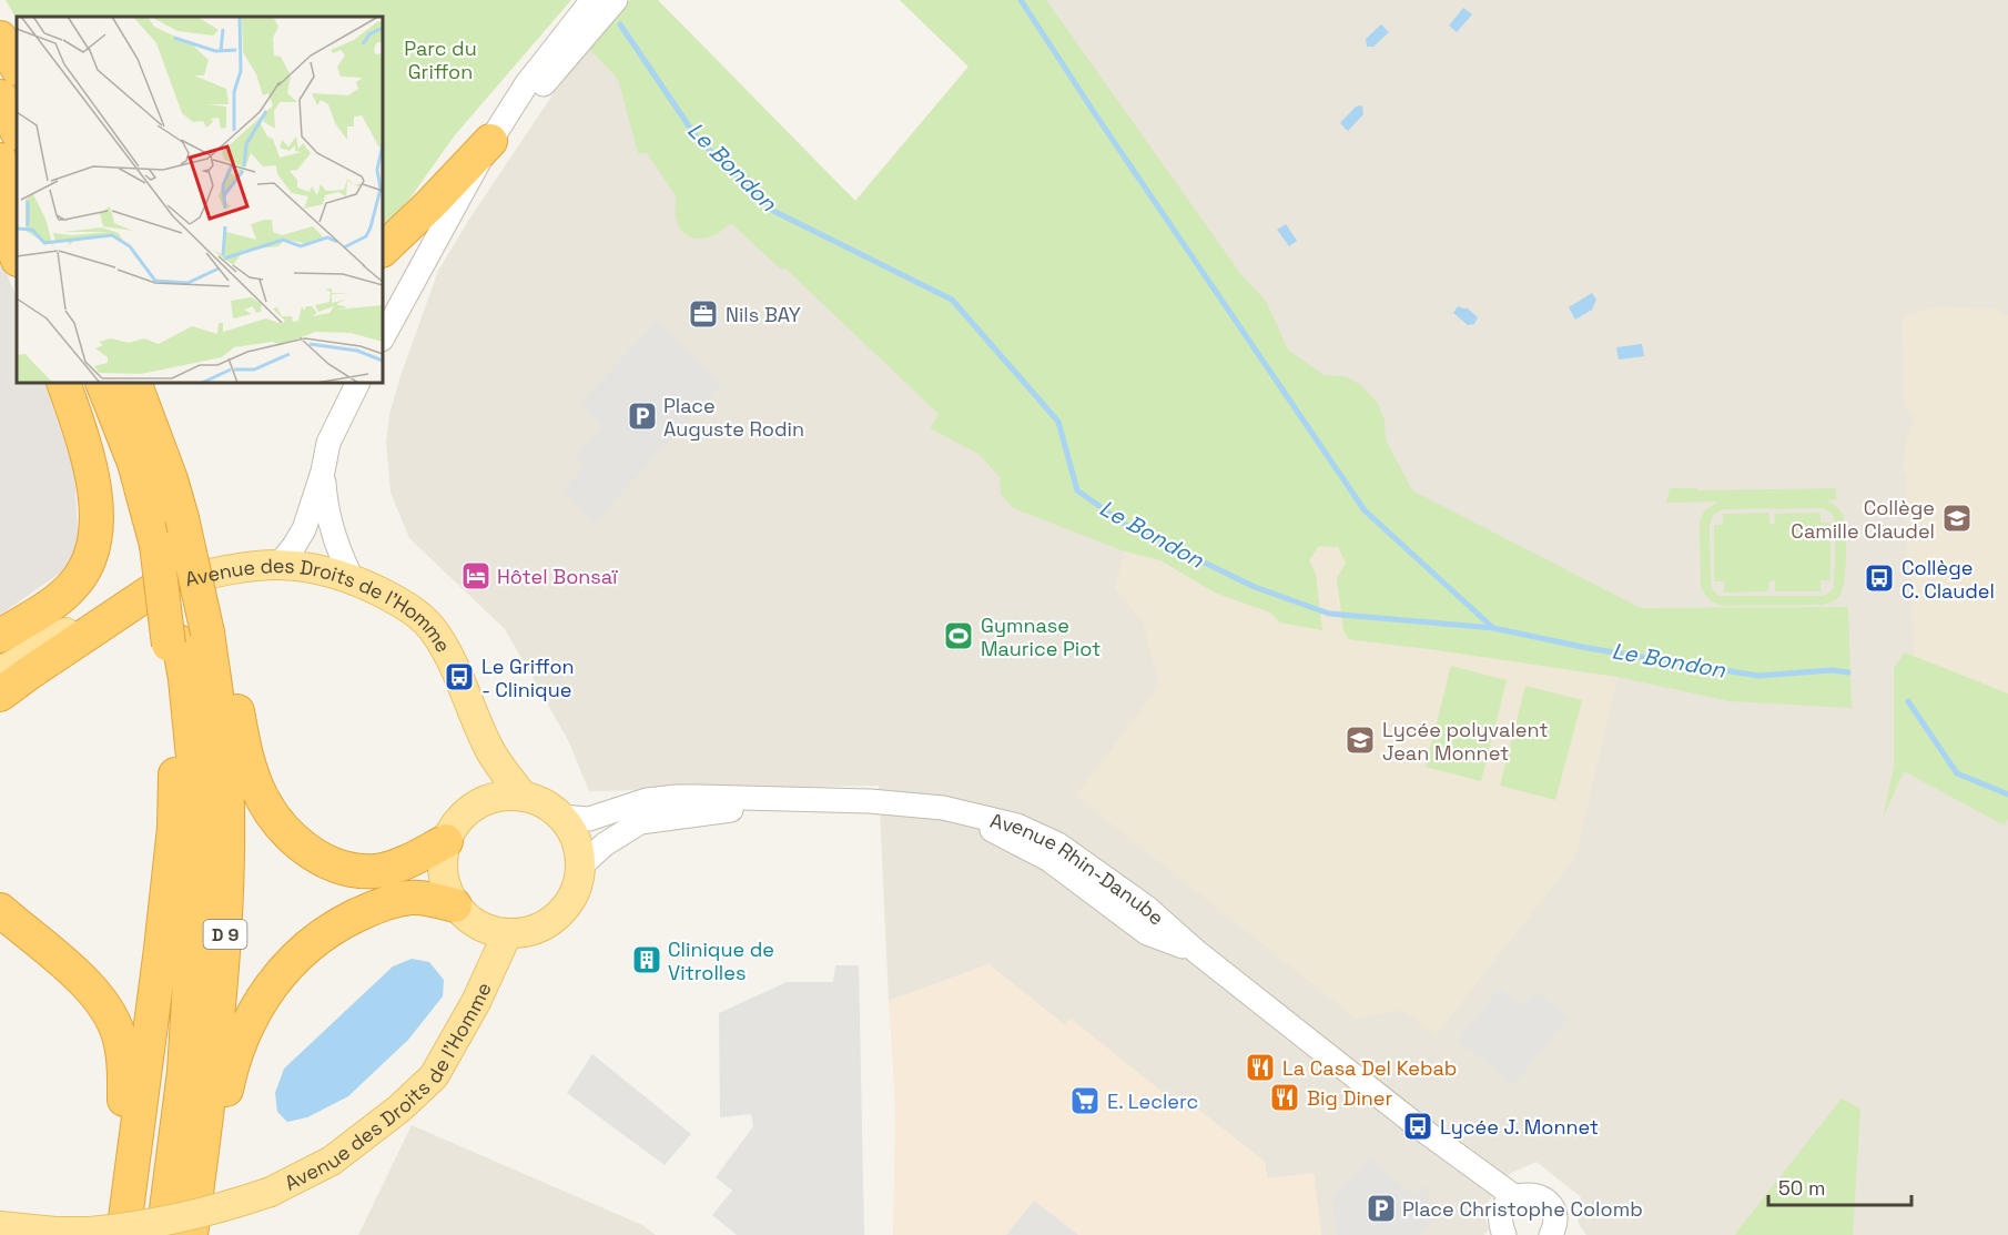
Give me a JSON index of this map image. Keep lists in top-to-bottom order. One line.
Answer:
{"streets":{"highway":["D 9"],"main road":["Avenue des Droits de l'Homme"],"street":["Avenue Rhin-Danube"]},"crossings":[["Avenue des Droits de l'Homme","Avenue Rhin-Danube"]],"water":["Le Bondon"],"parks":["Parc du Griffon"],"places":{"office":["Nils BAY"],"parking":["Place Auguste Rodin","Place Christophe Colomb"],"school or university":["Collège Camille Claudel","Lycée polyvalent Jean Monnet"],"hotel":["Hôtel Bonsaï"],"bus stop":["Collège C. Claudel","Le Griffon - Clinique","Lycée J. Monnet"],"sports":["Gymnase Maurice Piot"],"building":["Clinique de Vitrolles"],"restaurant":["La Casa Del Kebab","Big Diner"],"supermarket":["E. Leclerc"]},"scale_bar":"50 m"}
